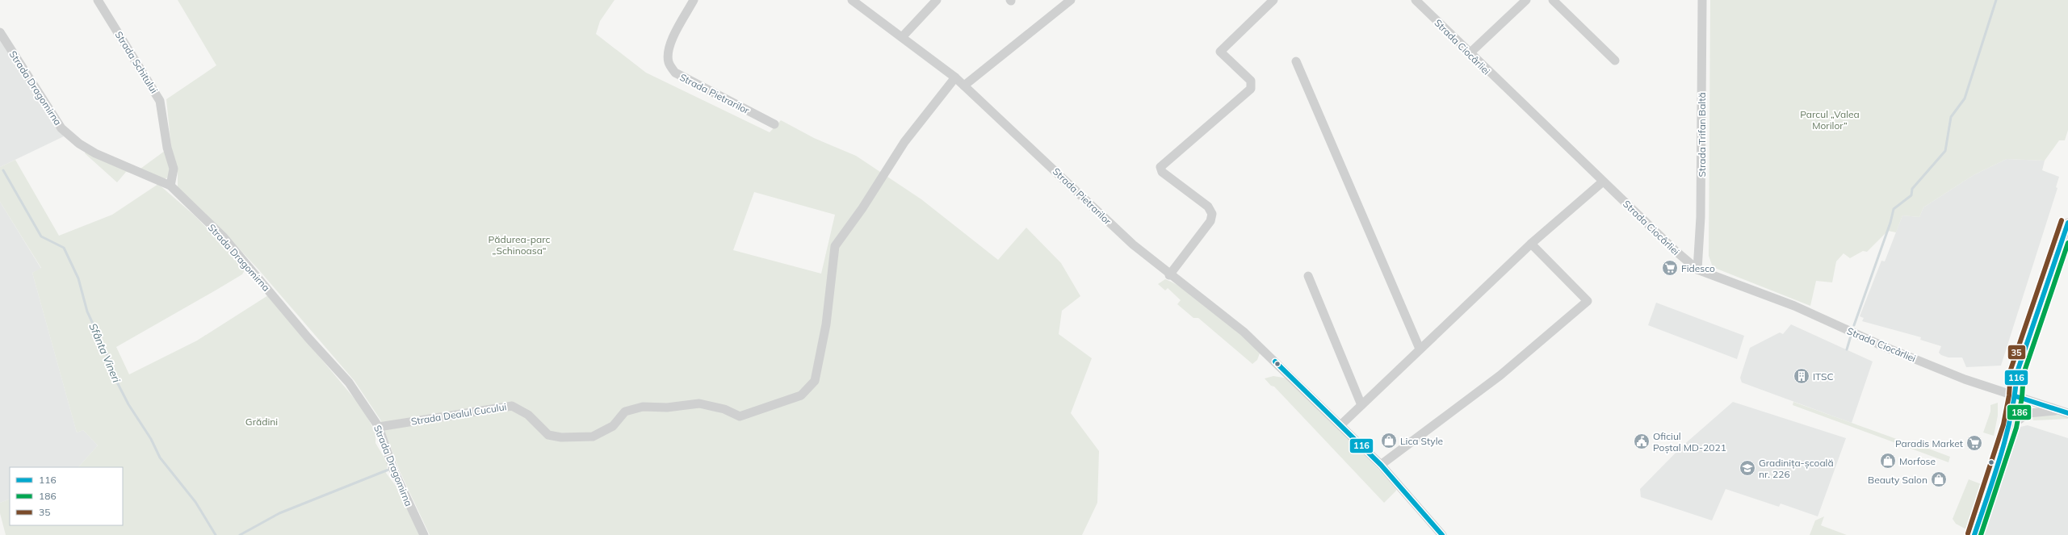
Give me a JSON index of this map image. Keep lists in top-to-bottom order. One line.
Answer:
{"streets":{"street":["Strada Ciocârliei","Strada Schitului","Strada Dragomirna","Strada Pietrarilor","Strada Trifan Baltă","Strada Dealul Cucului"]},"crossings":[["Strada Ciocârliei","Strada Trifan Baltă"],["Strada Schitului","Strada Dragomirna"],["Strada Dragomirna","Strada Dealul Cucului"],["Strada Pietrarilor","Strada Dealul Cucului"]],"water":["Sfânta Vineri"],"parks":["Parcul „Valea Morilor”","Pădurea-parc „Schinoasa“","Grădini"],"places":{"supermarket":["Fidesco","Paradis Market"],"building":["ITSC"],"shop":["Lica Style","Morfose","Beauty Salon"],"public building":["Oficiul Poștal MD-2021"],"school or university":["Gradinița-școală nr. 226"]},"lines":["transit line 35","transit line 116","transit line 186"],"legend":["116","186","35"]}
